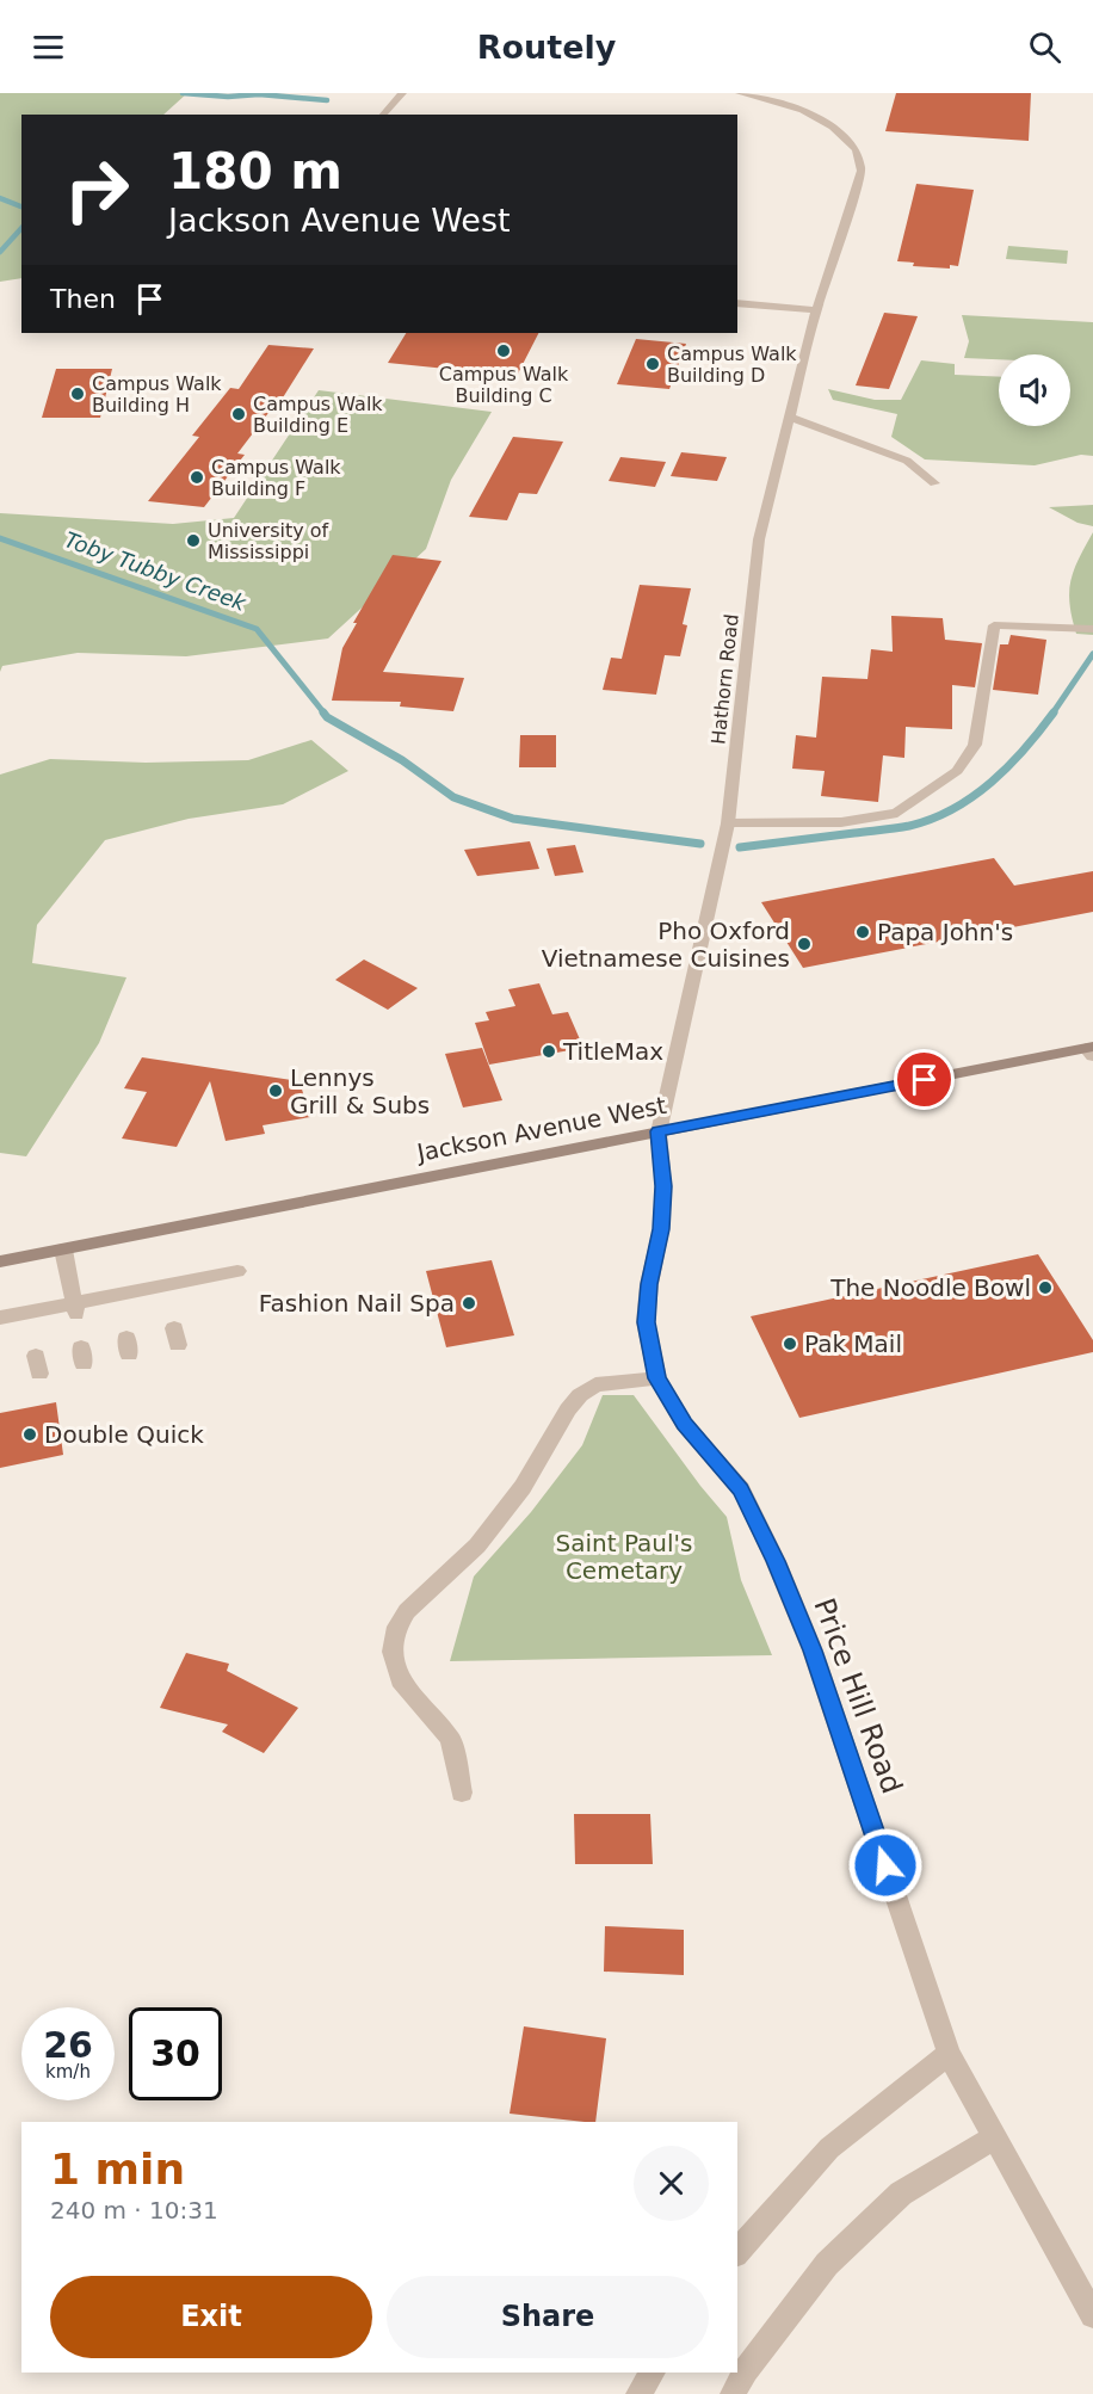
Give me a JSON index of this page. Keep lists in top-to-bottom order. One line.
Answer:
{"streets":{"main road":["Jackson Avenue West"],"street":["Hathorn Road","Price Hill Road"]},"crossings":[["Hathorn Road","Jackson Avenue West"],["Hathorn Road","Price Hill Road"],["Jackson Avenue West","Price Hill Road"]],"water":["Toby Tubby Creek"],"parks":["Saint Paul's Cemetary"],"places":["Campus Walk Building C","Campus Walk Building D","Campus Walk Building H","Campus Walk Building E","Campus Walk Building F","University of Mississippi","Papa John's","Pho Oxford Vietnamese Cuisines","TitleMax","Lennys Grill & Subs","The Noodle Bowl","Fashion Nail Spa","Pak Mail","Double Quick"],"page":{"header":"Routely","turn":["180 m","Jackson Avenue West"],"then":"Then","speed":"26 km/h","limit":"30","heading":["1 min","240 m · 10:31"],"buttons":["Exit","Share"]}}
